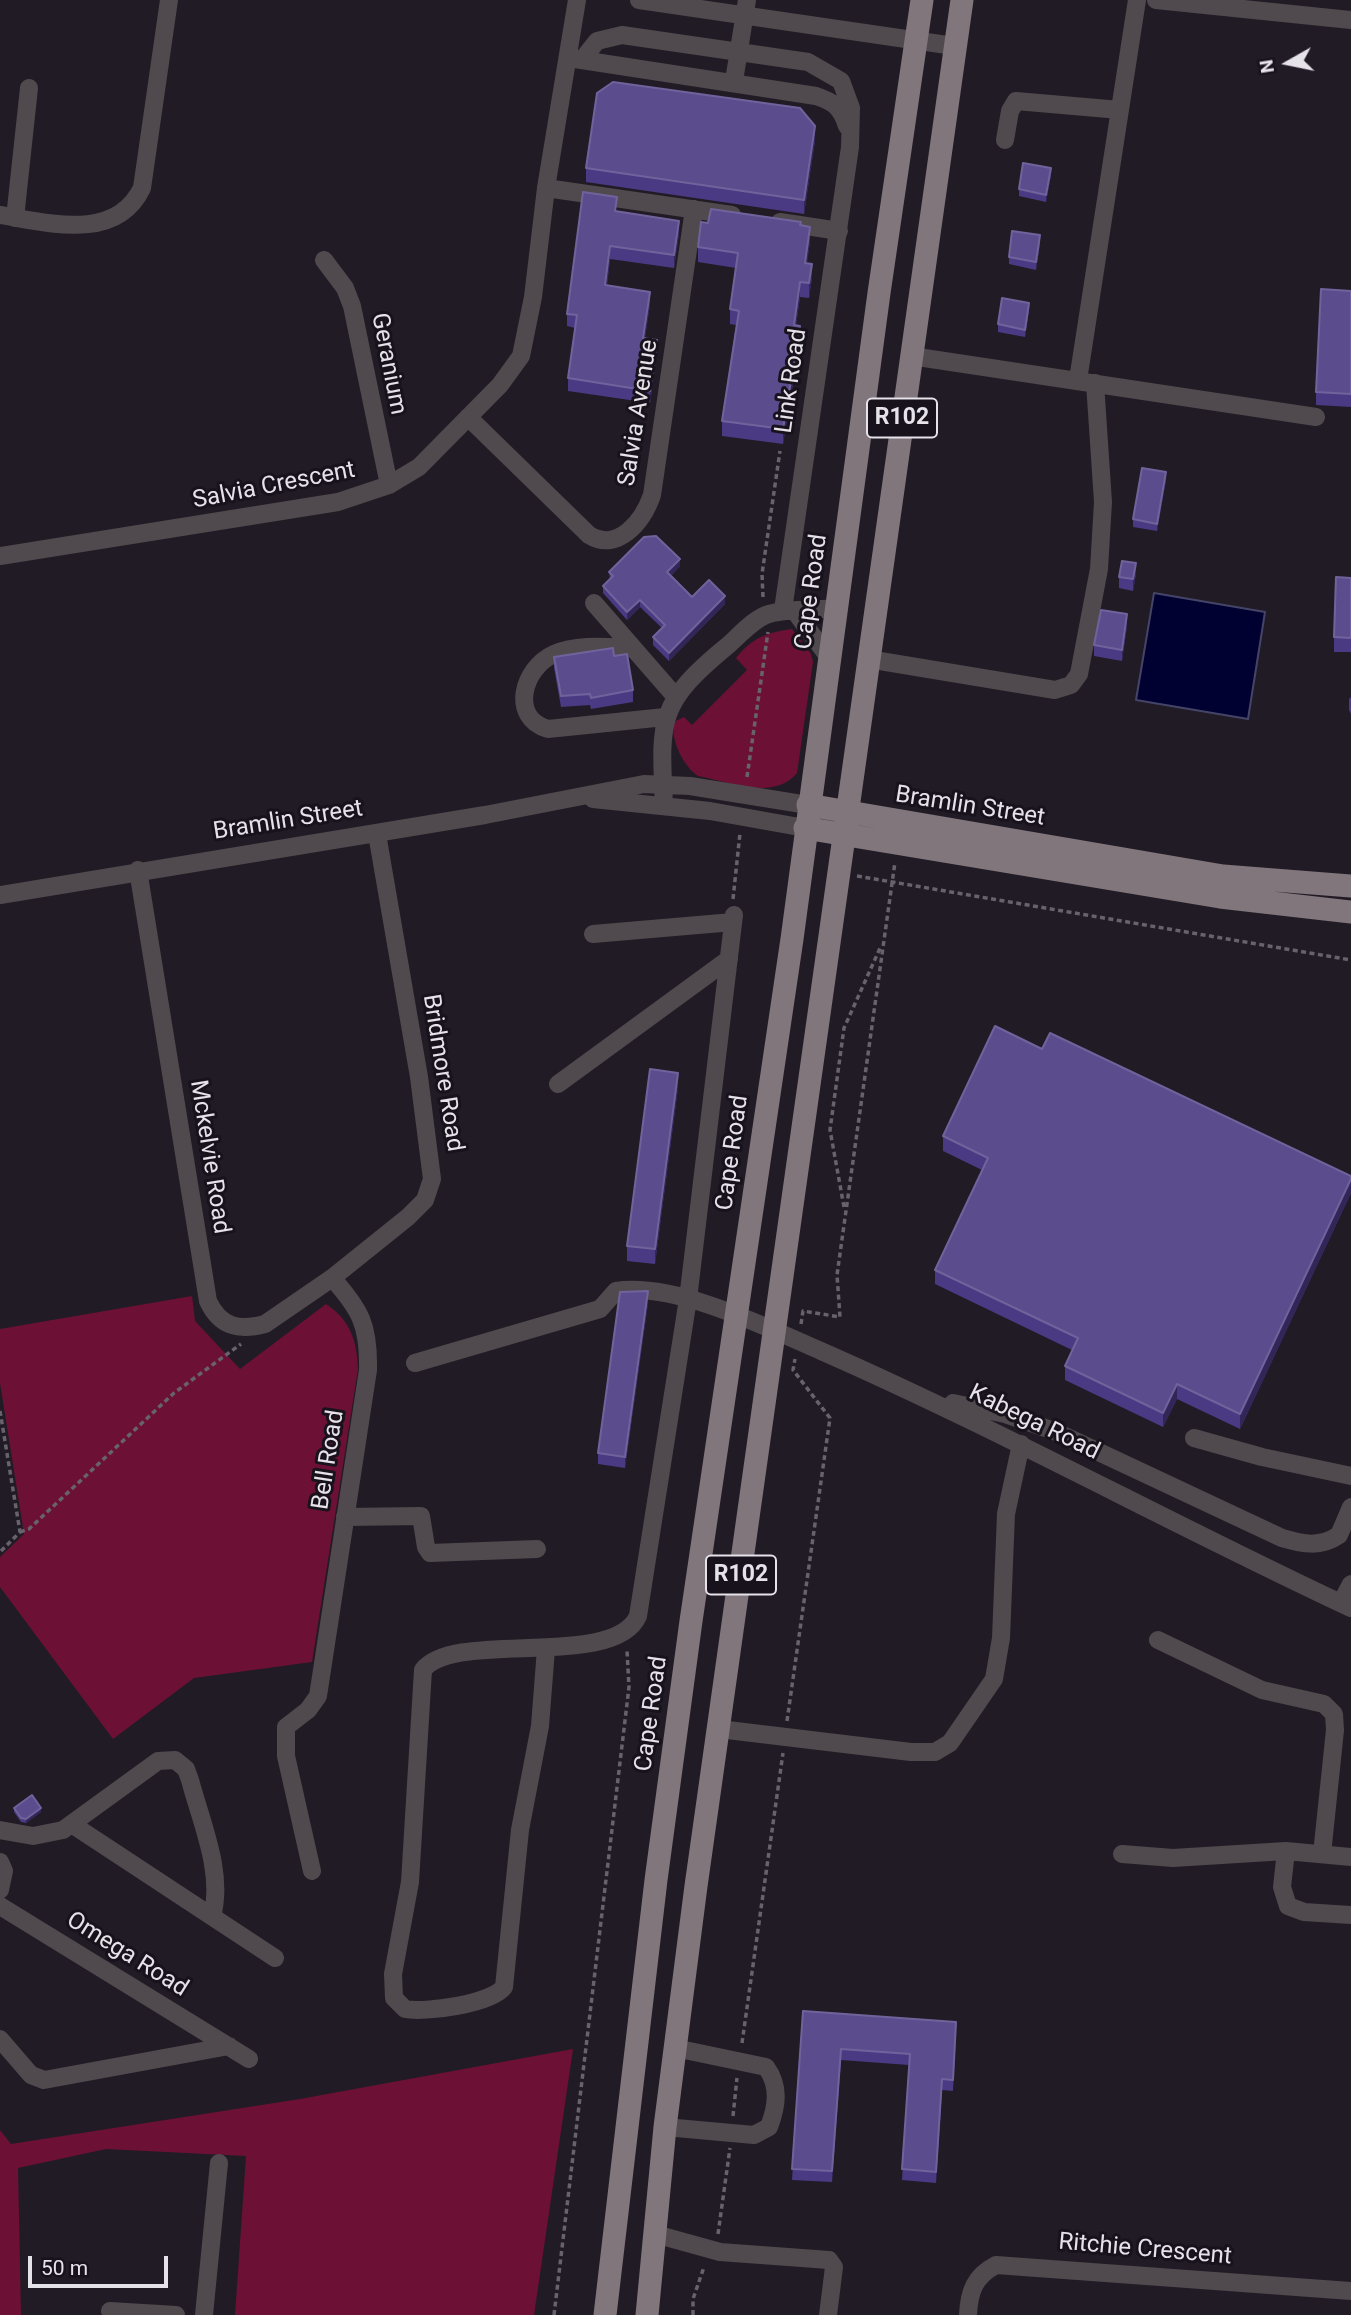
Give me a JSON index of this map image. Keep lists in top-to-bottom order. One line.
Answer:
{"streets":{"main road":["R102","Cape Road","Bramlin Street"],"street":["Geranium","Link Road","Salvia Avenue","Salvia Crescent","Bridmore Road","Mckelvie Road","Kabega Road","Bell Road","Omega Road","Ritchie Crescent"]},"crossings":[["Geranium","Salvia Crescent"],["Link Road","Salvia Crescent"],["Salvia Avenue","Salvia Crescent"],["R102","Bramlin Street"],["R102","Kabega Road"],["Cape Road","Bramlin Street"],["Cape Road","Kabega Road"],["Bramlin Street","Bridmore Road"],["Bramlin Street","Mckelvie Road"],["Bridmore Road","Bell Road"]],"scale_bar":"50 m","north":"left"}
